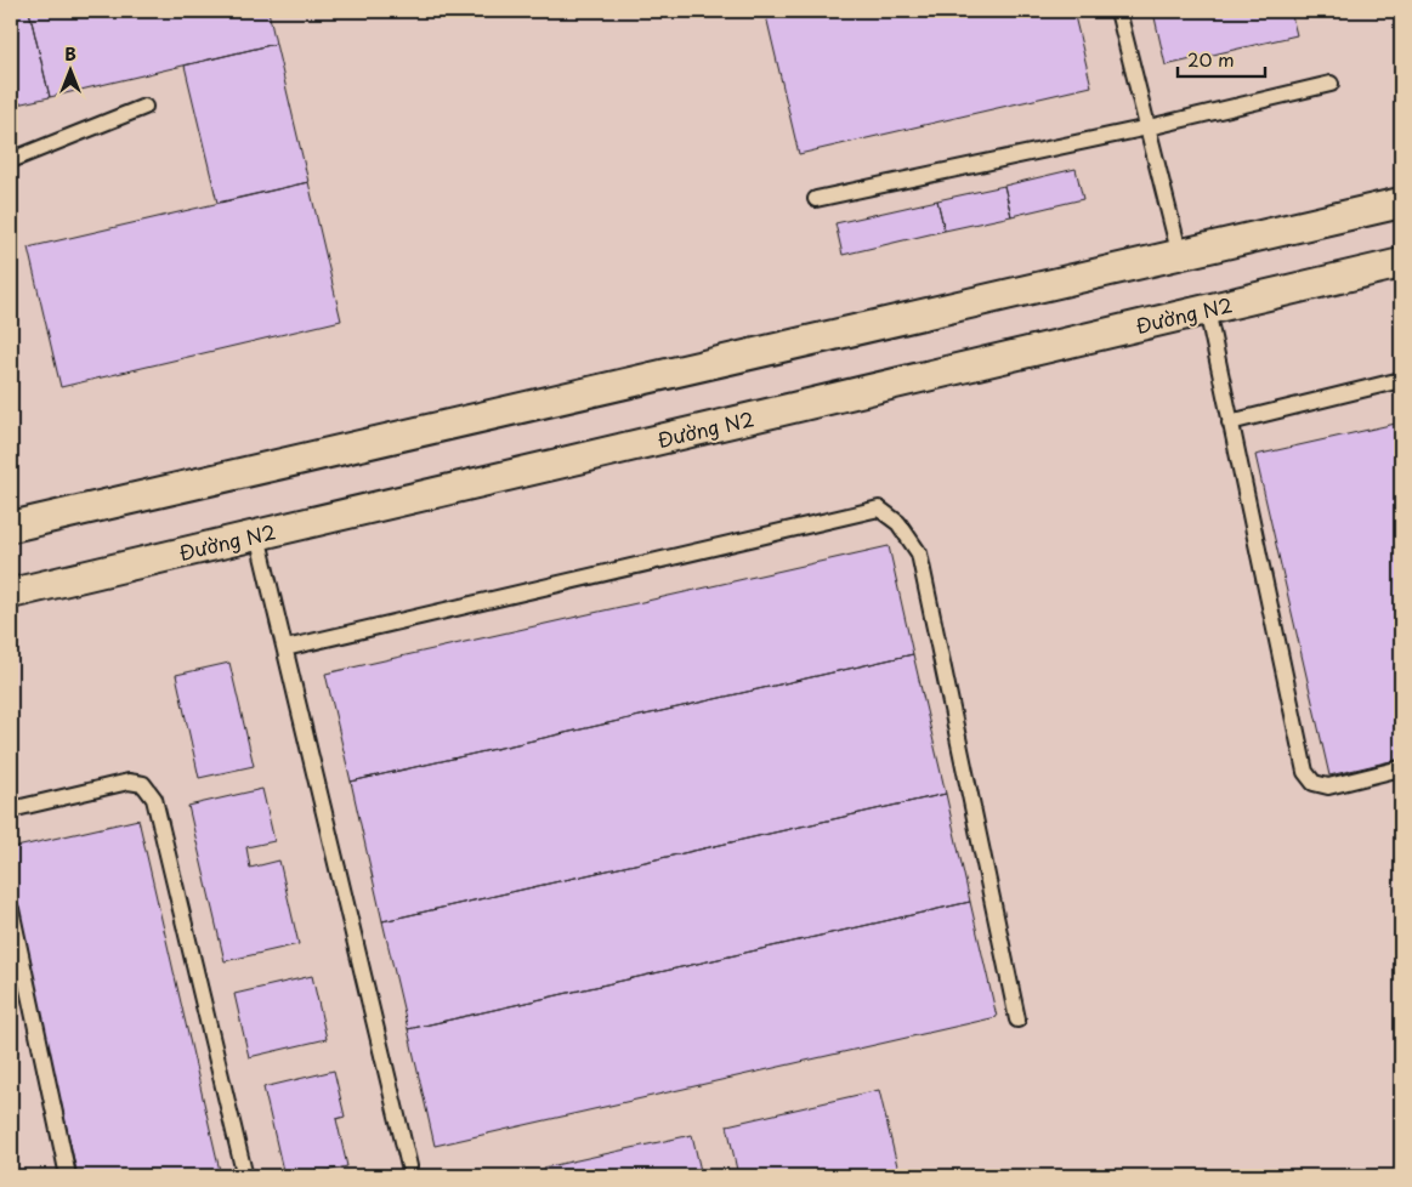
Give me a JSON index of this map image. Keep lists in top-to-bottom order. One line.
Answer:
{"streets":{"street":["Đường N2"]},"scale_bar":"20 m","north":"top"}
